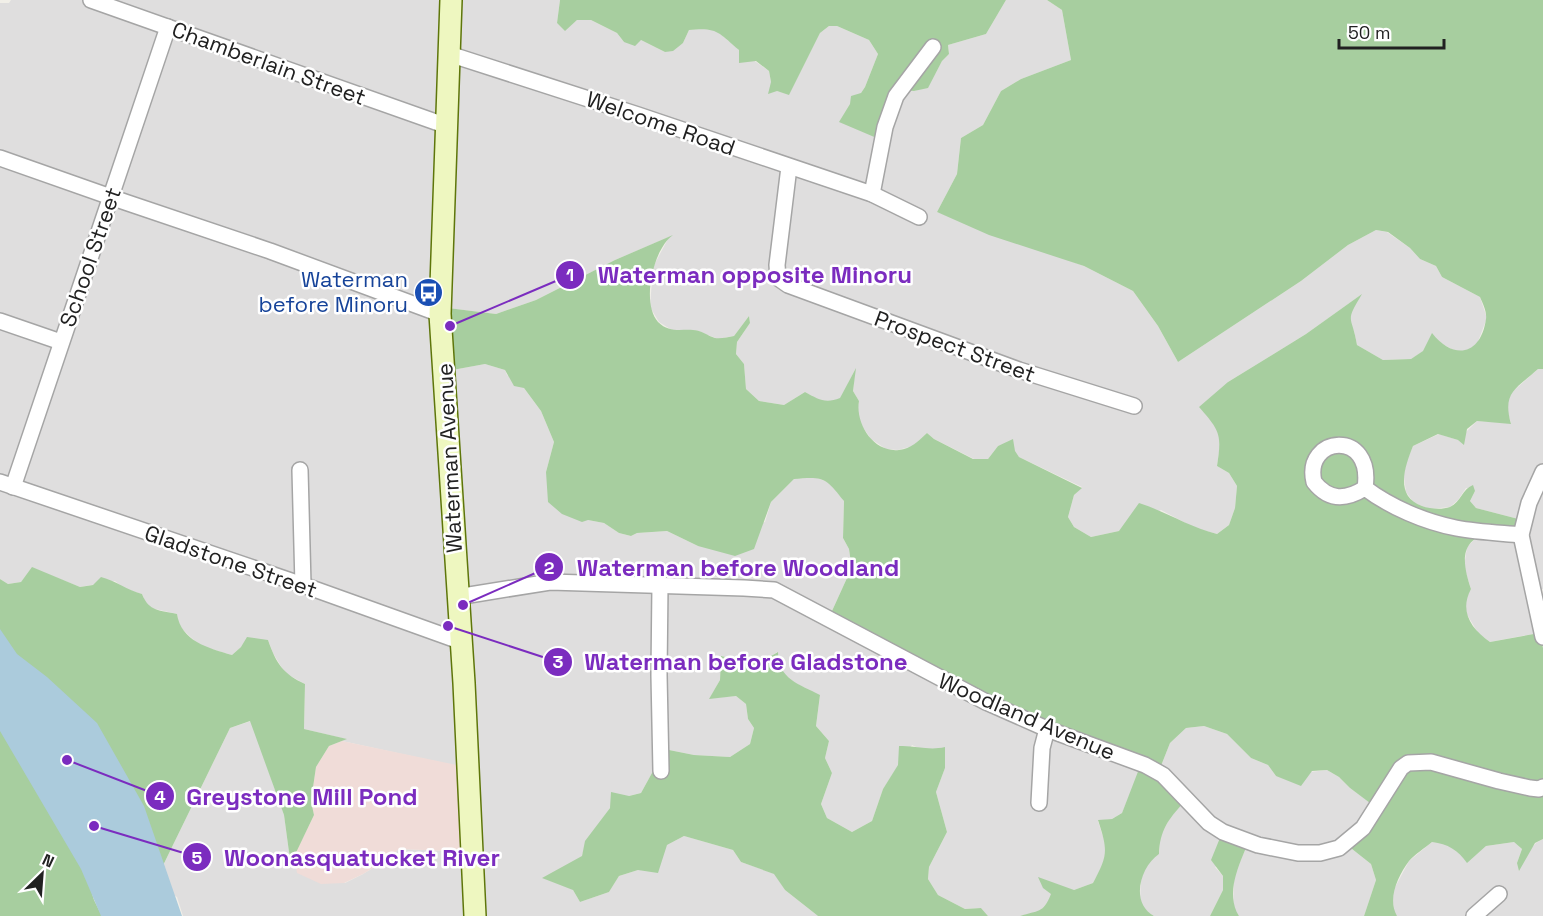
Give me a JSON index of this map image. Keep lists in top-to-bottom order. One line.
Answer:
{"streets":{"main road":["Waterman Avenue"],"street":["Chamberlain Street","Welcome Road","School Street","Prospect Street","Gladstone Street","Woodland Avenue"]},"crossings":[["Chamberlain Street","School Street"],["Chamberlain Street","Waterman Avenue"],["Welcome Road","Prospect Street"],["Welcome Road","Waterman Avenue"],["School Street","Gladstone Street"],["Waterman Avenue","Gladstone Street"],["Waterman Avenue","Woodland Avenue"]],"places":{"bus stop":["Waterman before Minoru"],"other":["Waterman opposite Minoru","Waterman before Woodland","Waterman before Gladstone","Greystone Mill Pond","Woonasquatucket River"]},"scale_bar":"50 m","north":"top right"}
